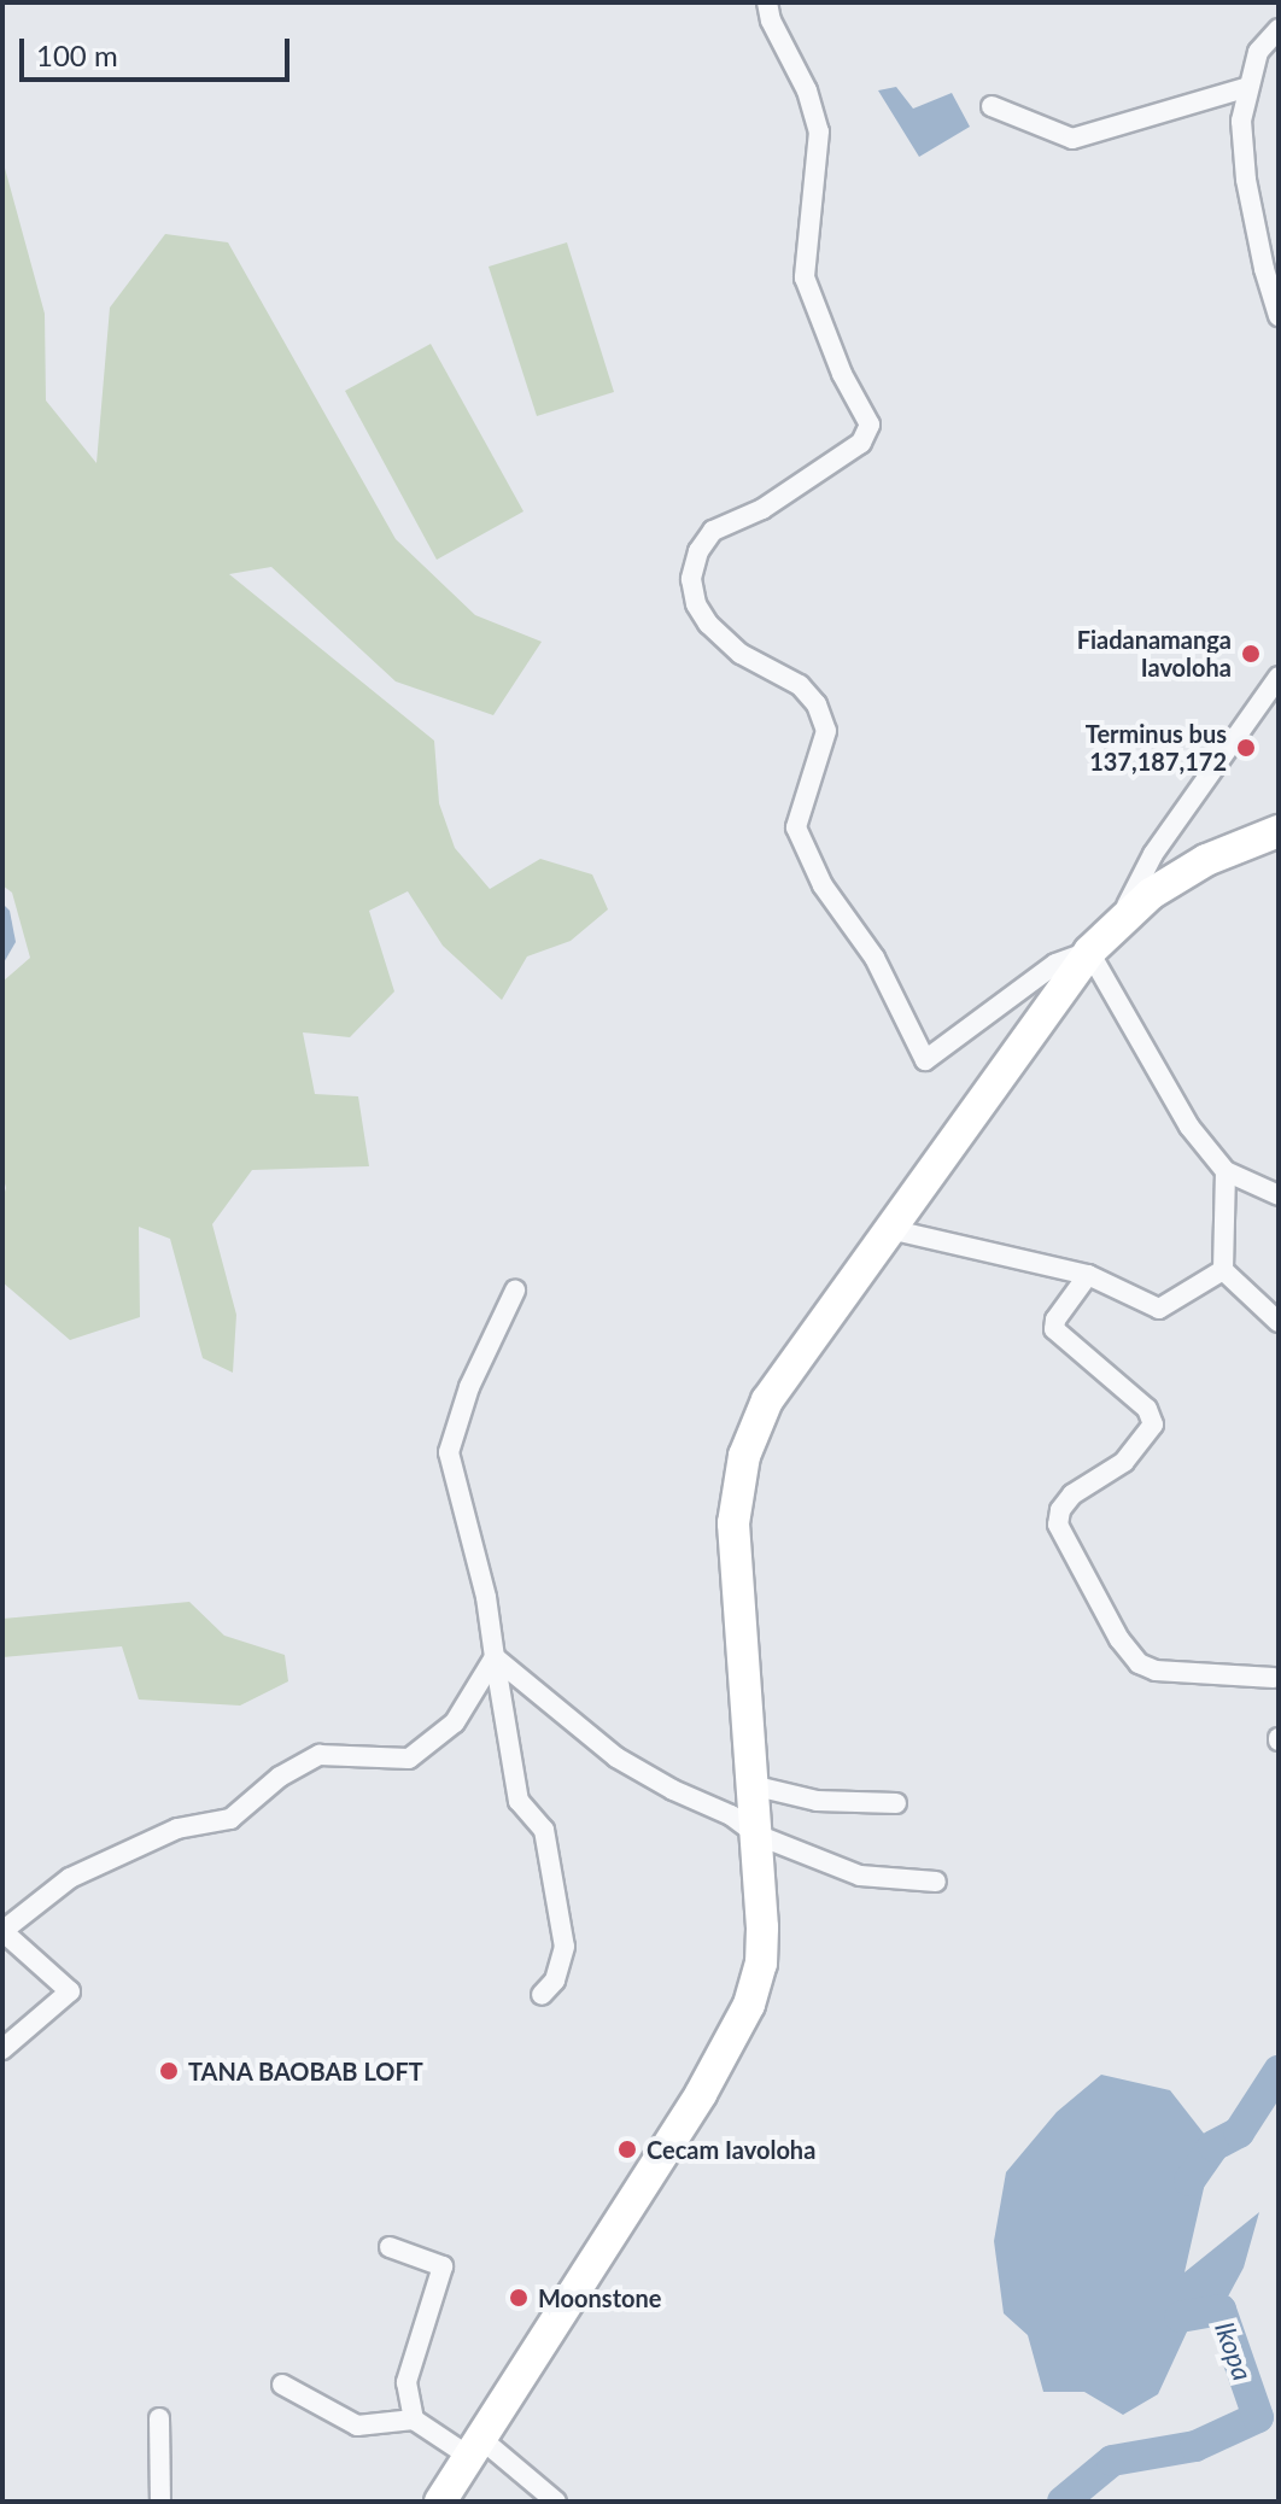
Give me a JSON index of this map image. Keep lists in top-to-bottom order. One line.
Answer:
{"water":["Ikopa"],"places":["Fiadanamanga Iavoloha","Terminus bus 137,187,172","TANA BAOBAB LOFT","Cecam Iavoloha","Moonstone"],"scale_bar":"100 m"}
